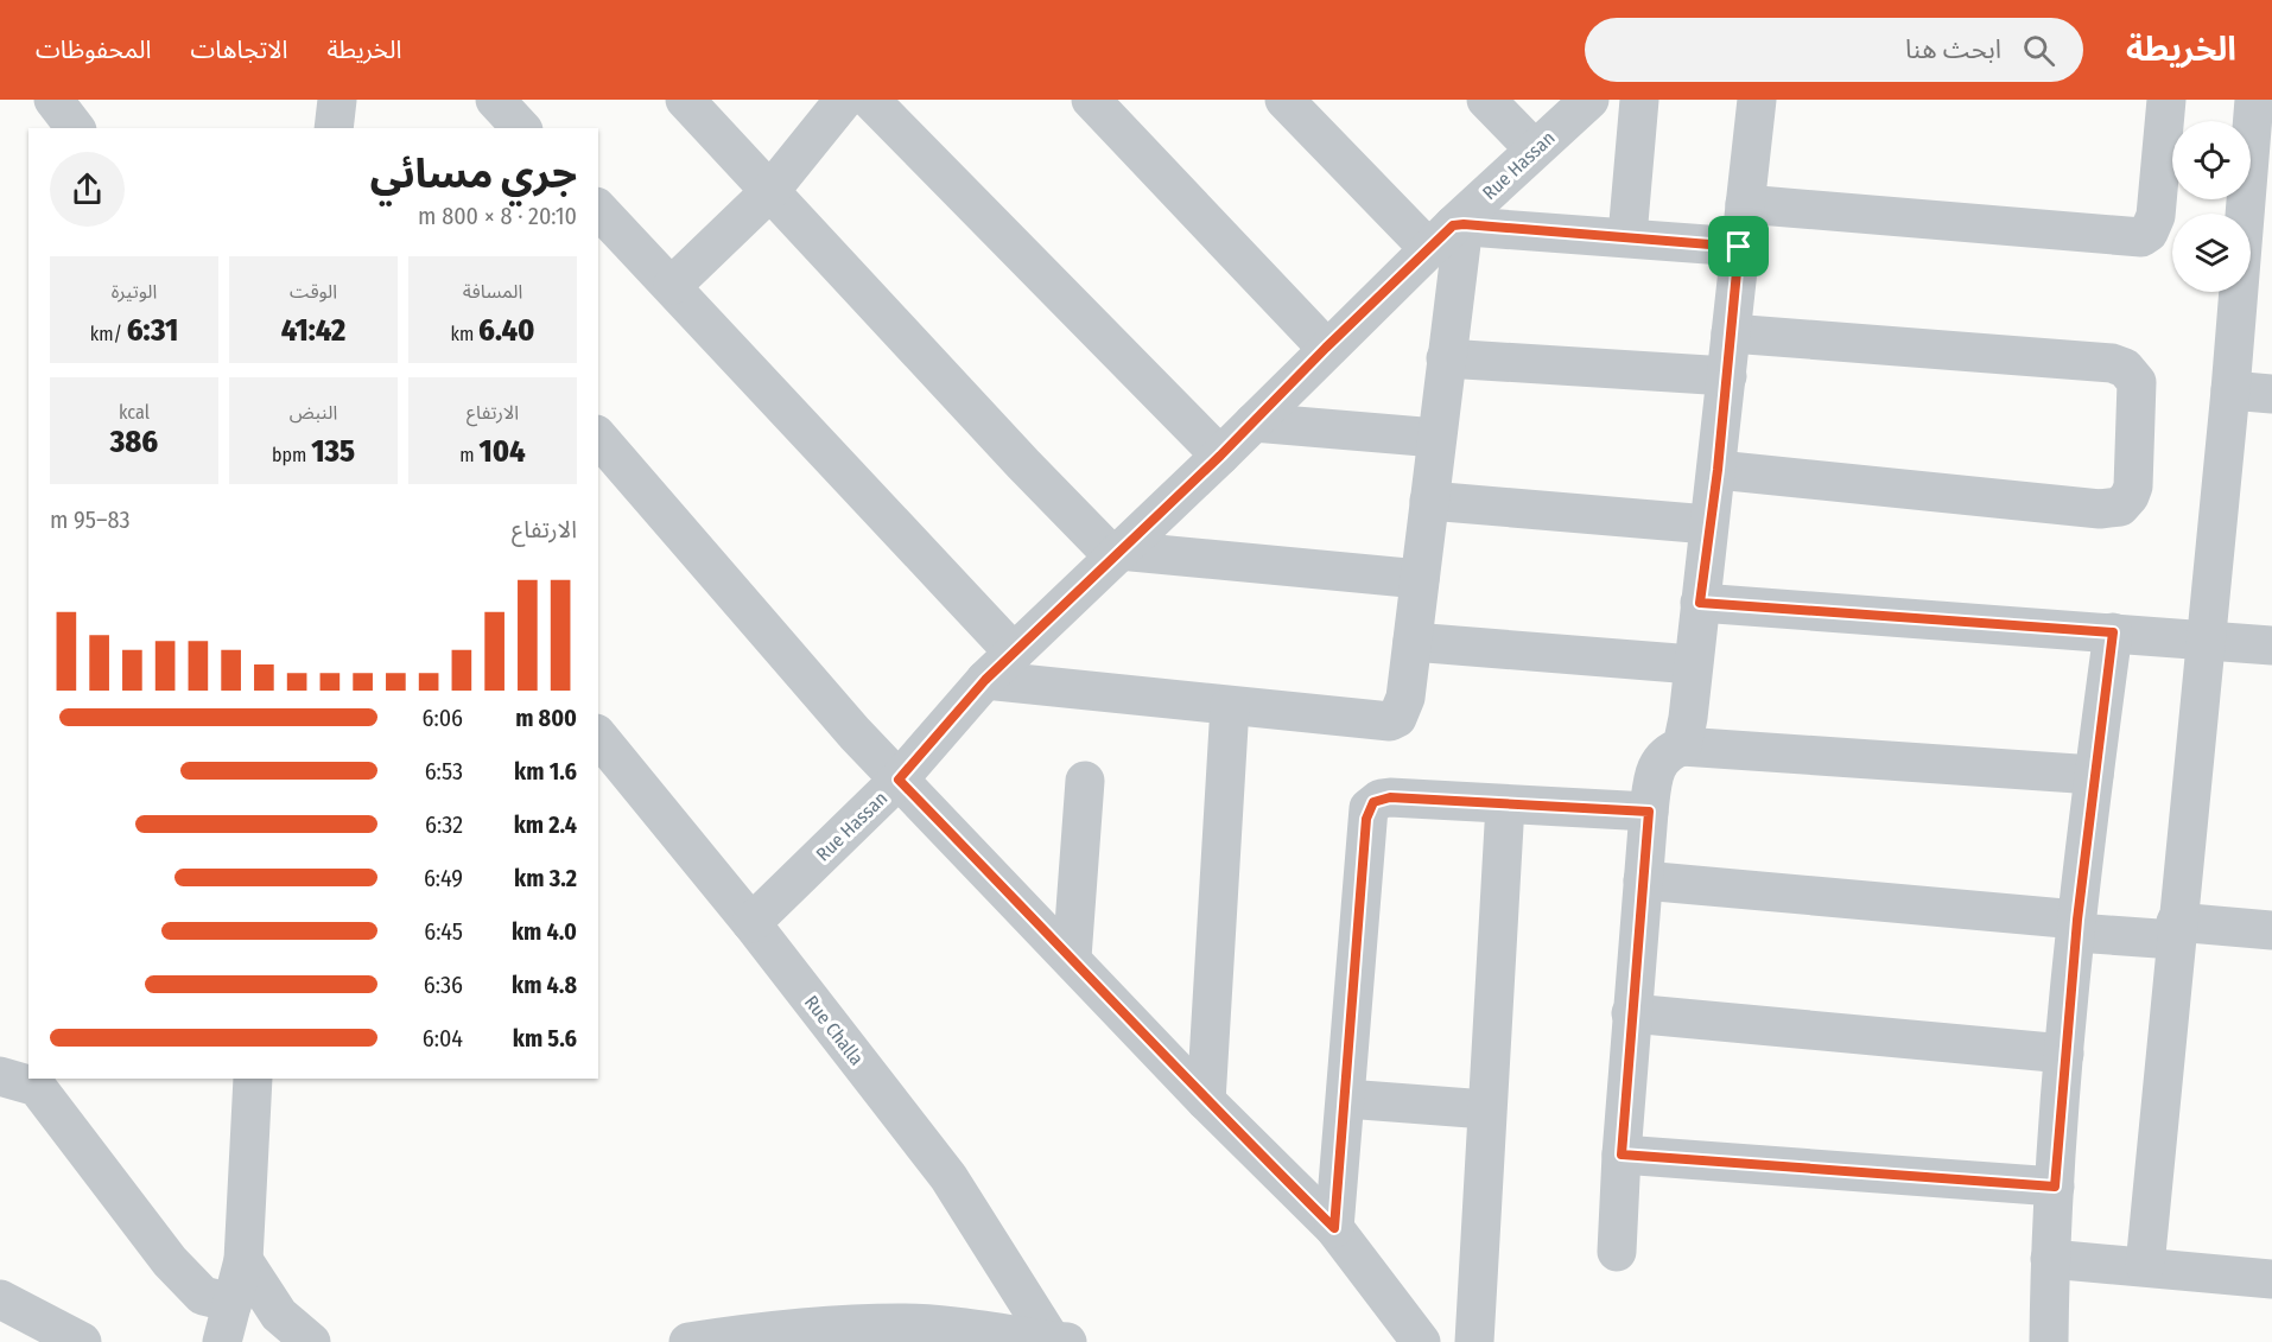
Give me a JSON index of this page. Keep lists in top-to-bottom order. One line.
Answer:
{"streets":{"street":["Rue Hassan","Rue Challa"]},"crossings":[["Rue Hassan","Rue Challa"]],"page":{"header":"الخريطة","search":"ابحث هنا","nav":["الخريطة","الاتجاهات","المحفوظات"],"heading":["جري مسائي","20:10 · 8 × 800 m"],"stats":[["المسافة","6.40 km"],["الوقت","41:42"],["الوتيرة","6:31 /km"],["الارتفاع","104 m"],["النبض","135 bpm"],["kcal","386"]],"chart":["الارتفاع","83–95 m"],"list":[{"name":"800 m","note":"6:06"},{"name":"1.6 km","note":"6:53"},{"name":"2.4 km","note":"6:32"},{"name":"3.2 km","note":"6:49"},{"name":"4.0 km","note":"6:45"},{"name":"4.8 km","note":"6:36"},{"name":"5.6 km","note":"6:04"}]}}
